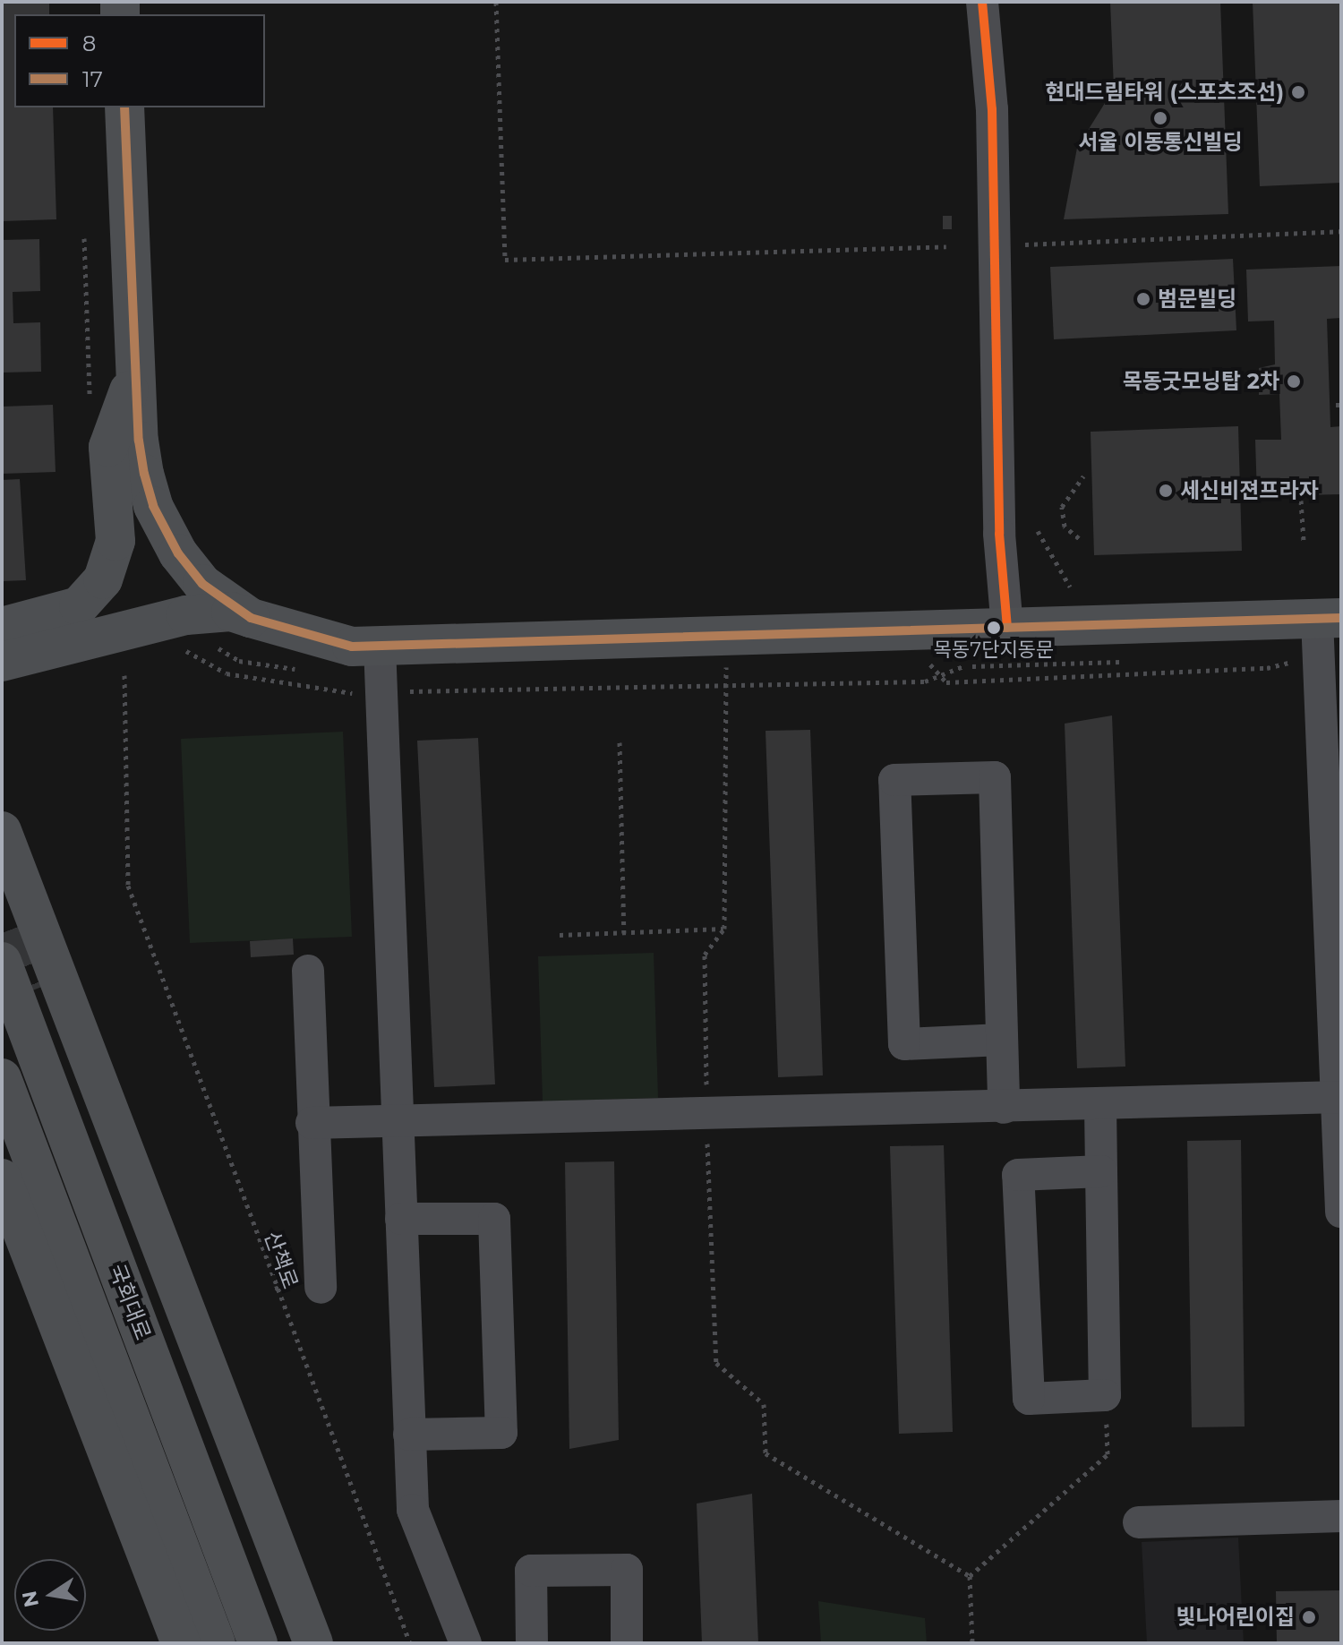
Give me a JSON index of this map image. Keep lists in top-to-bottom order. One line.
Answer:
{"streets":{"main road":["국회대로"],"path":["산책로"]},"places":["현대드림타워 (스포츠조선)","서울 이동통신빌딩","범문빌딩","목동굿모닝탑 2차","세신비젼프라자","목동7단지동문","빛나어린이집"],"lines":["transit line 8","transit line 17"],"legend":["8","17"],"north":"left"}
